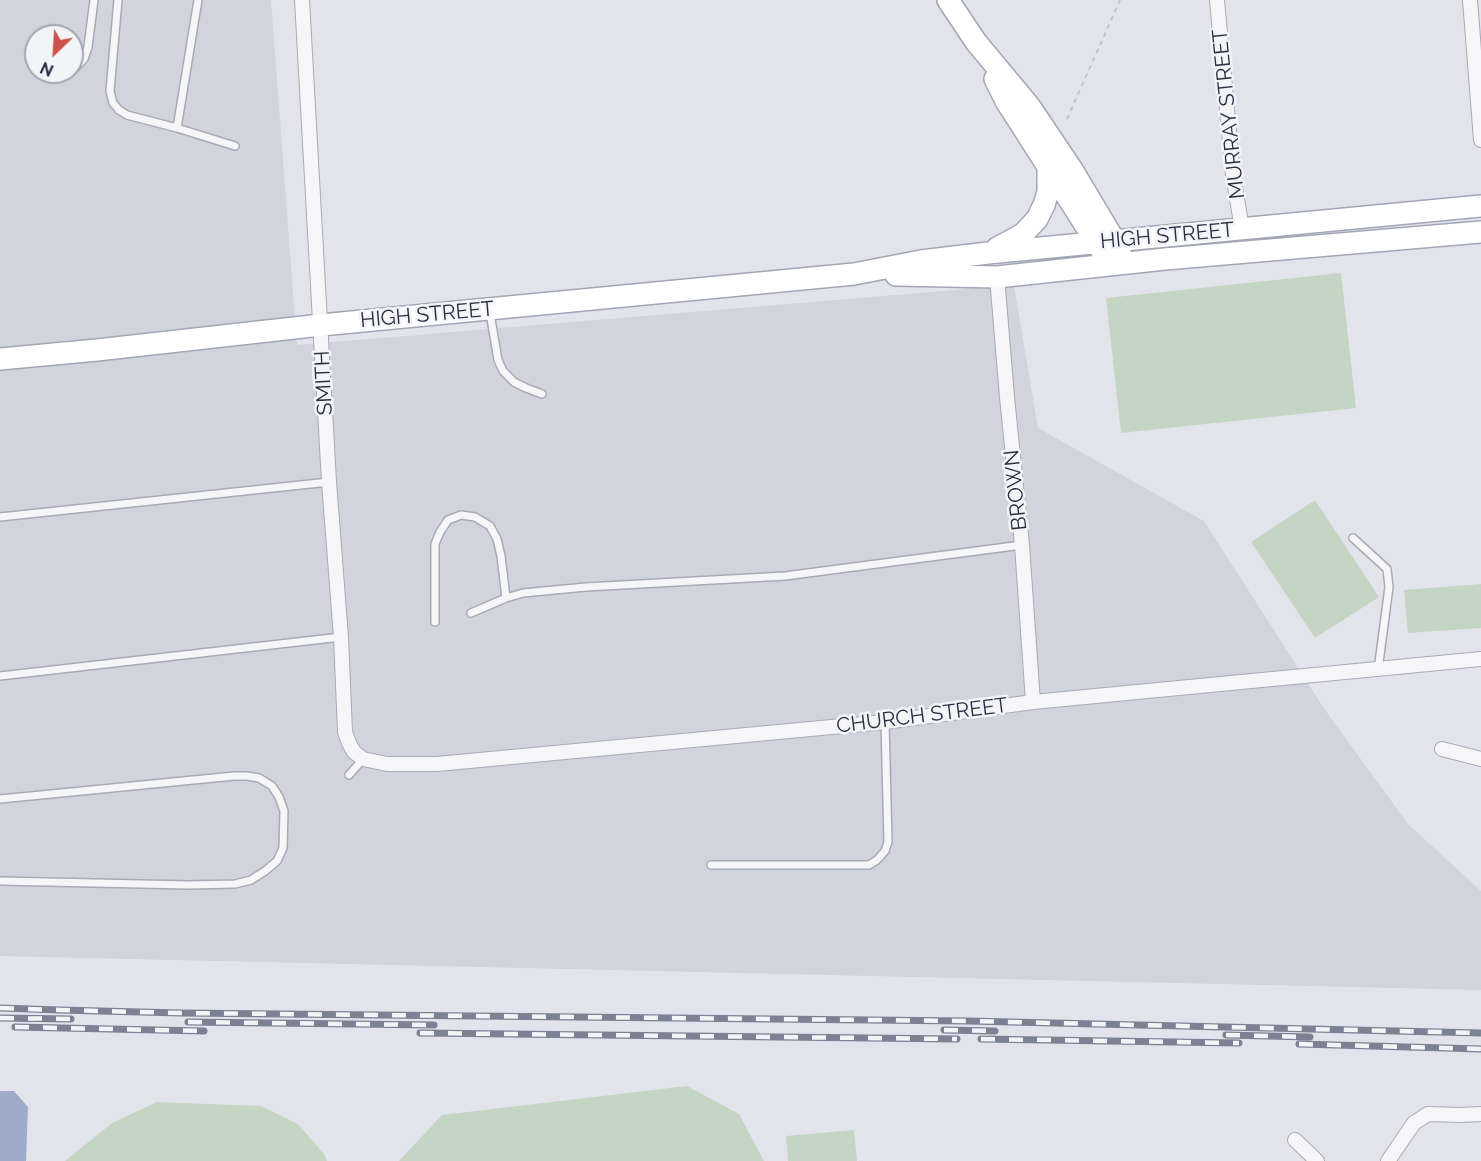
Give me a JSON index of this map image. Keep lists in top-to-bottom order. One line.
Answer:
{"streets":{"main road":["HIGH STREET"],"street":["MURRAY STREET","SMITH","BROWN","CHURCH STREET"]},"crossings":[["MURRAY STREET","HIGH STREET"],["HIGH STREET","SMITH"],["HIGH STREET","BROWN"],["SMITH","CHURCH STREET"],["BROWN","CHURCH STREET"]],"north":"bottom left"}
